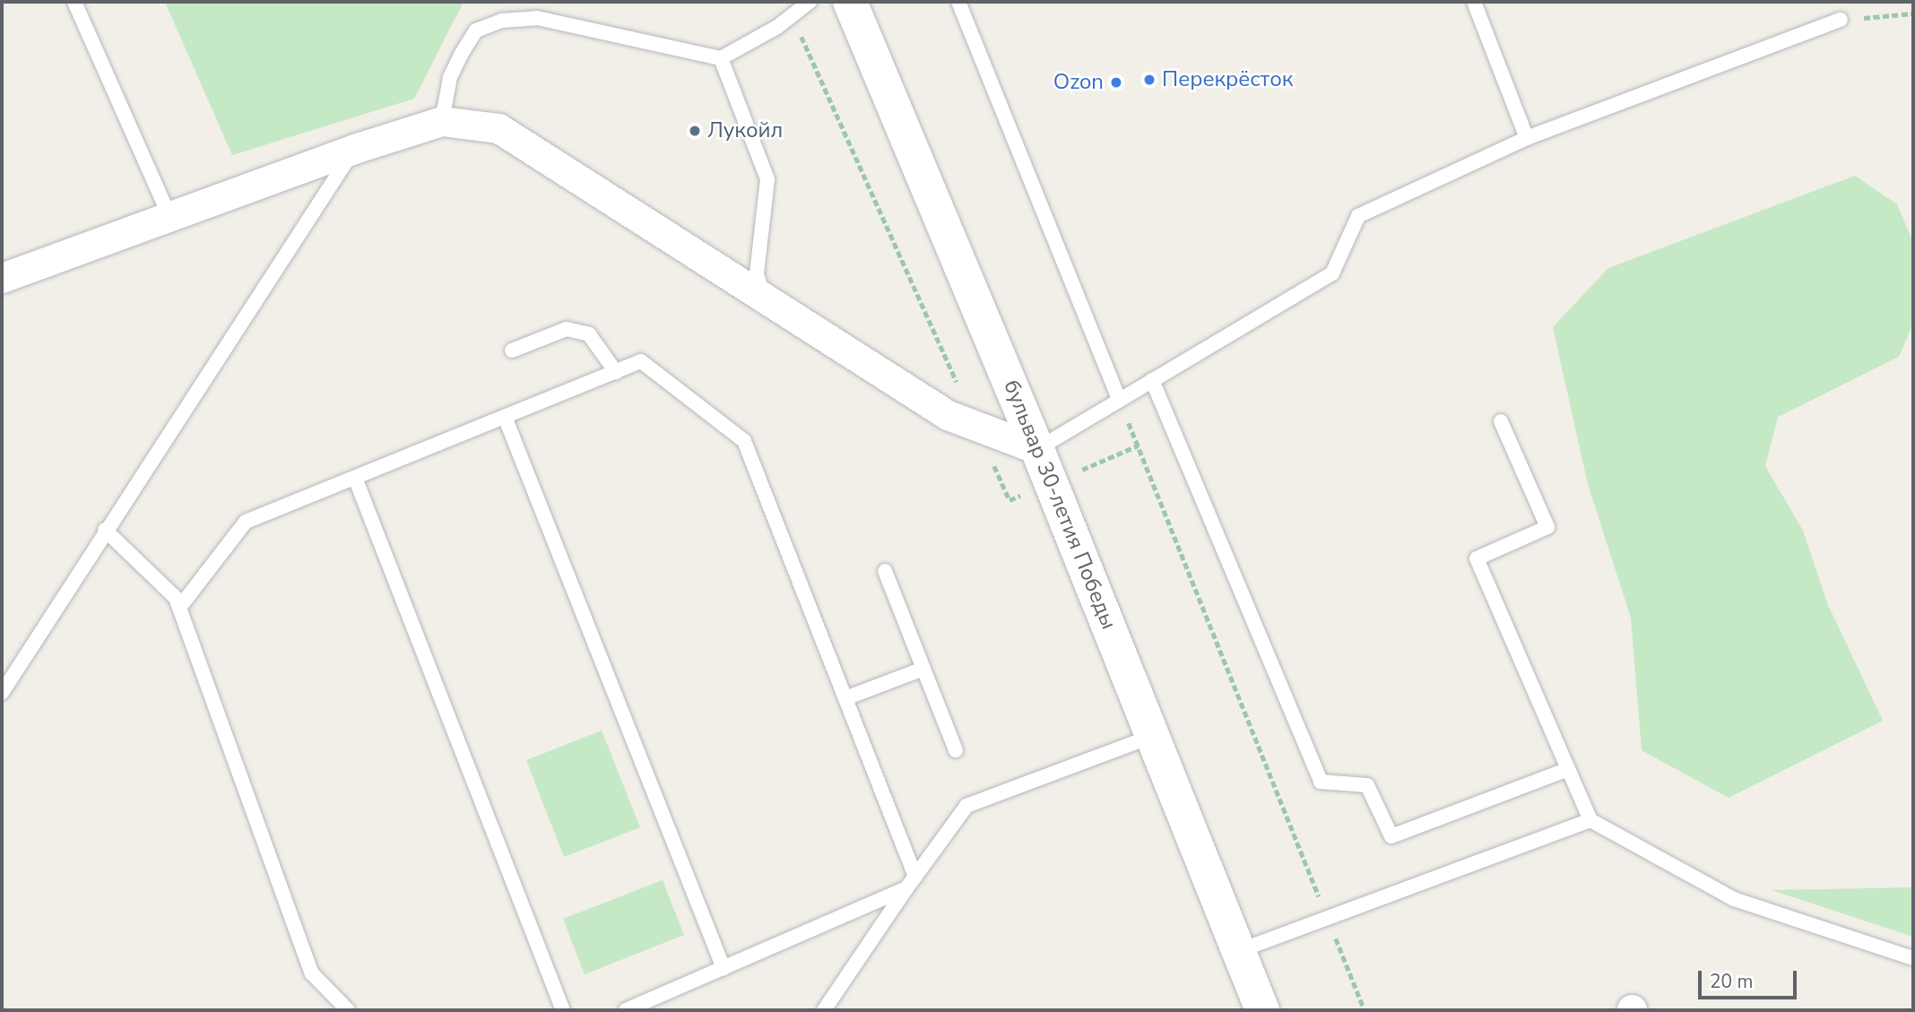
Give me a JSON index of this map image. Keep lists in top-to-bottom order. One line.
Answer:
{"streets":{"main road":["бульвар 30-летия Победы"]},"places":["Перекрёсток","Ozon","Лукойл"],"scale_bar":"20 m"}
